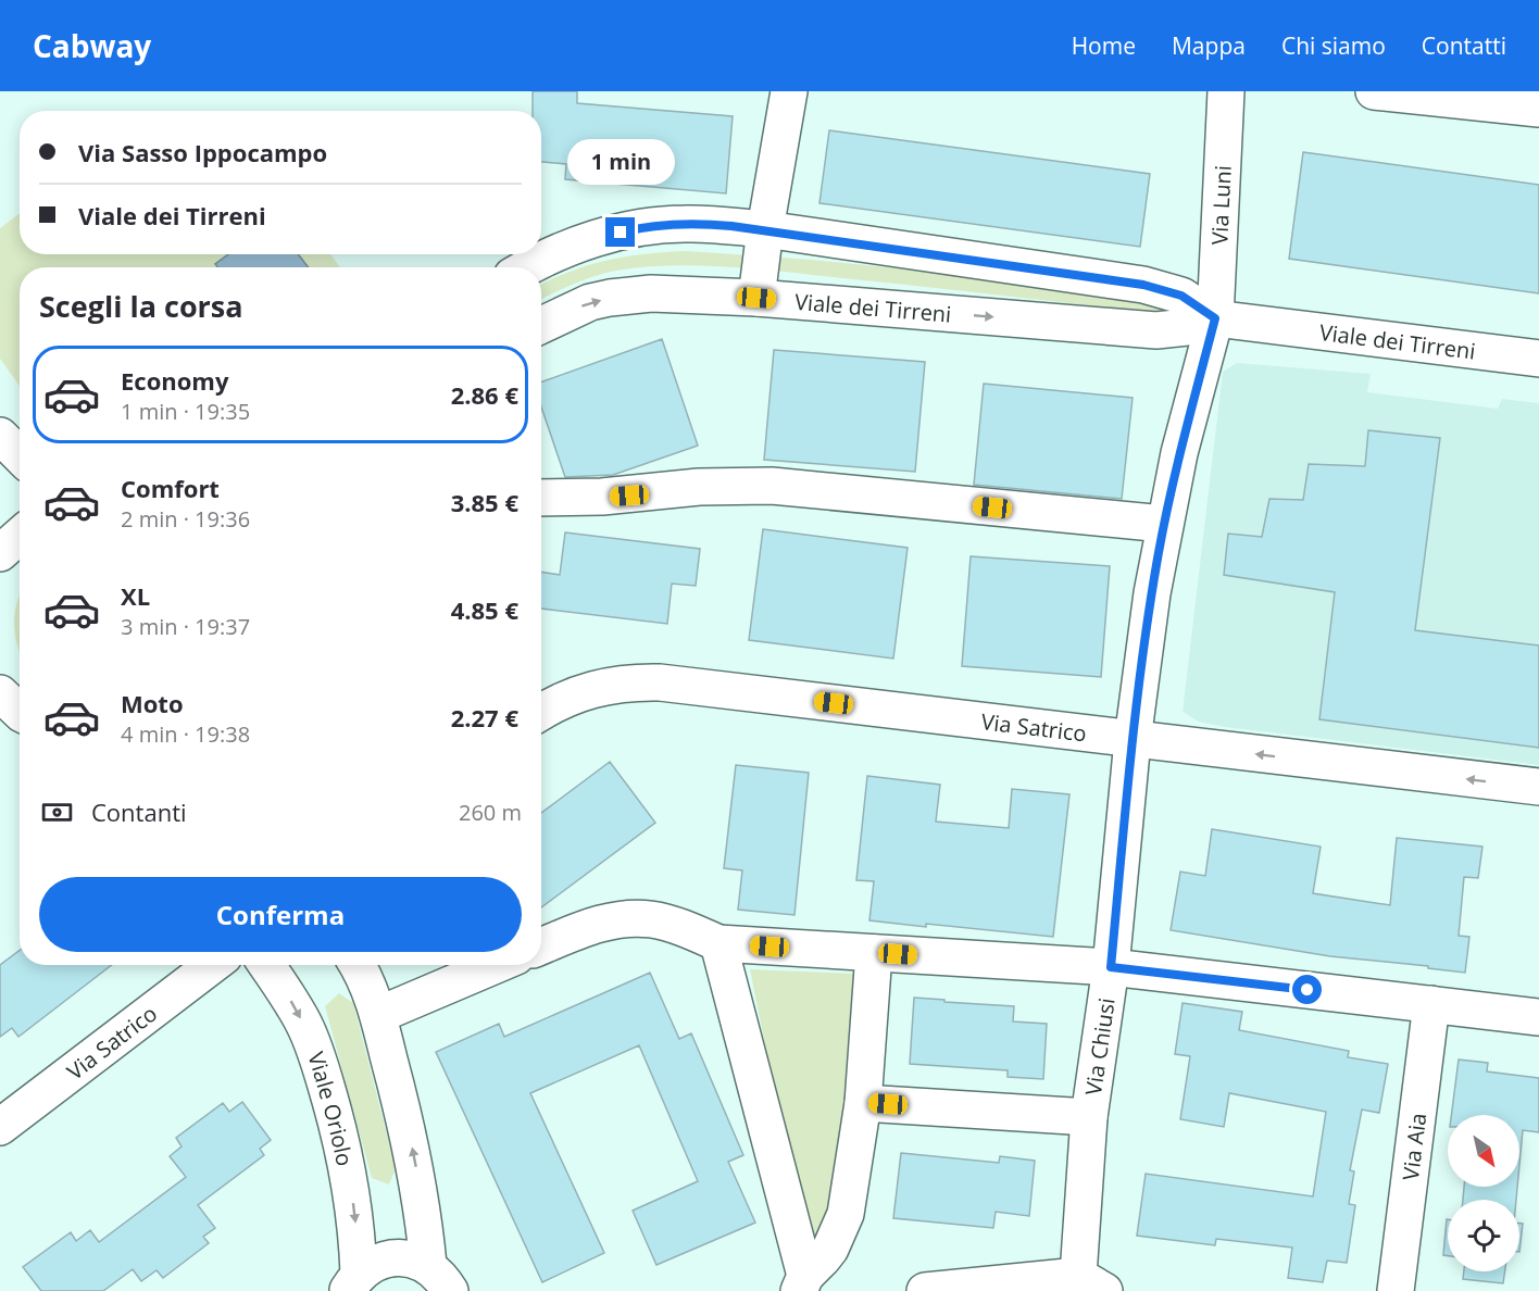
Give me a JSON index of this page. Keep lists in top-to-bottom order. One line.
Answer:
{"streets":{"street":["Via Luni","Viale dei Tirreni","Via Satrico","Via Chiusi","Viale Oriolo","Via Aia"]},"crossings":[["Via Luni","Viale dei Tirreni"],["Via Luni","Via Chiusi"],["Viale dei Tirreni","Via Chiusi"],["Via Satrico","Via Chiusi"]],"north":"bottom right","page":{"header":"Cabway","nav":["Home","Mappa","Chi siamo","Contatti"],"banner":["Via Sasso Ippocampo","Viale dei Tirreni"],"bubble":"1 min","heading":"Scegli la corsa","list":[{"name":"Economy","note":"1 min · 19:35","value":"2.86 €"},{"name":"Comfort","note":"2 min · 19:36","value":"3.85 €"},{"name":"XL","note":"3 min · 19:37","value":"4.85 €"},{"name":"Moto","note":"4 min · 19:38","value":"2.27 €"}],"pay":["Contanti","260 m"],"buttons":"Conferma"}}
